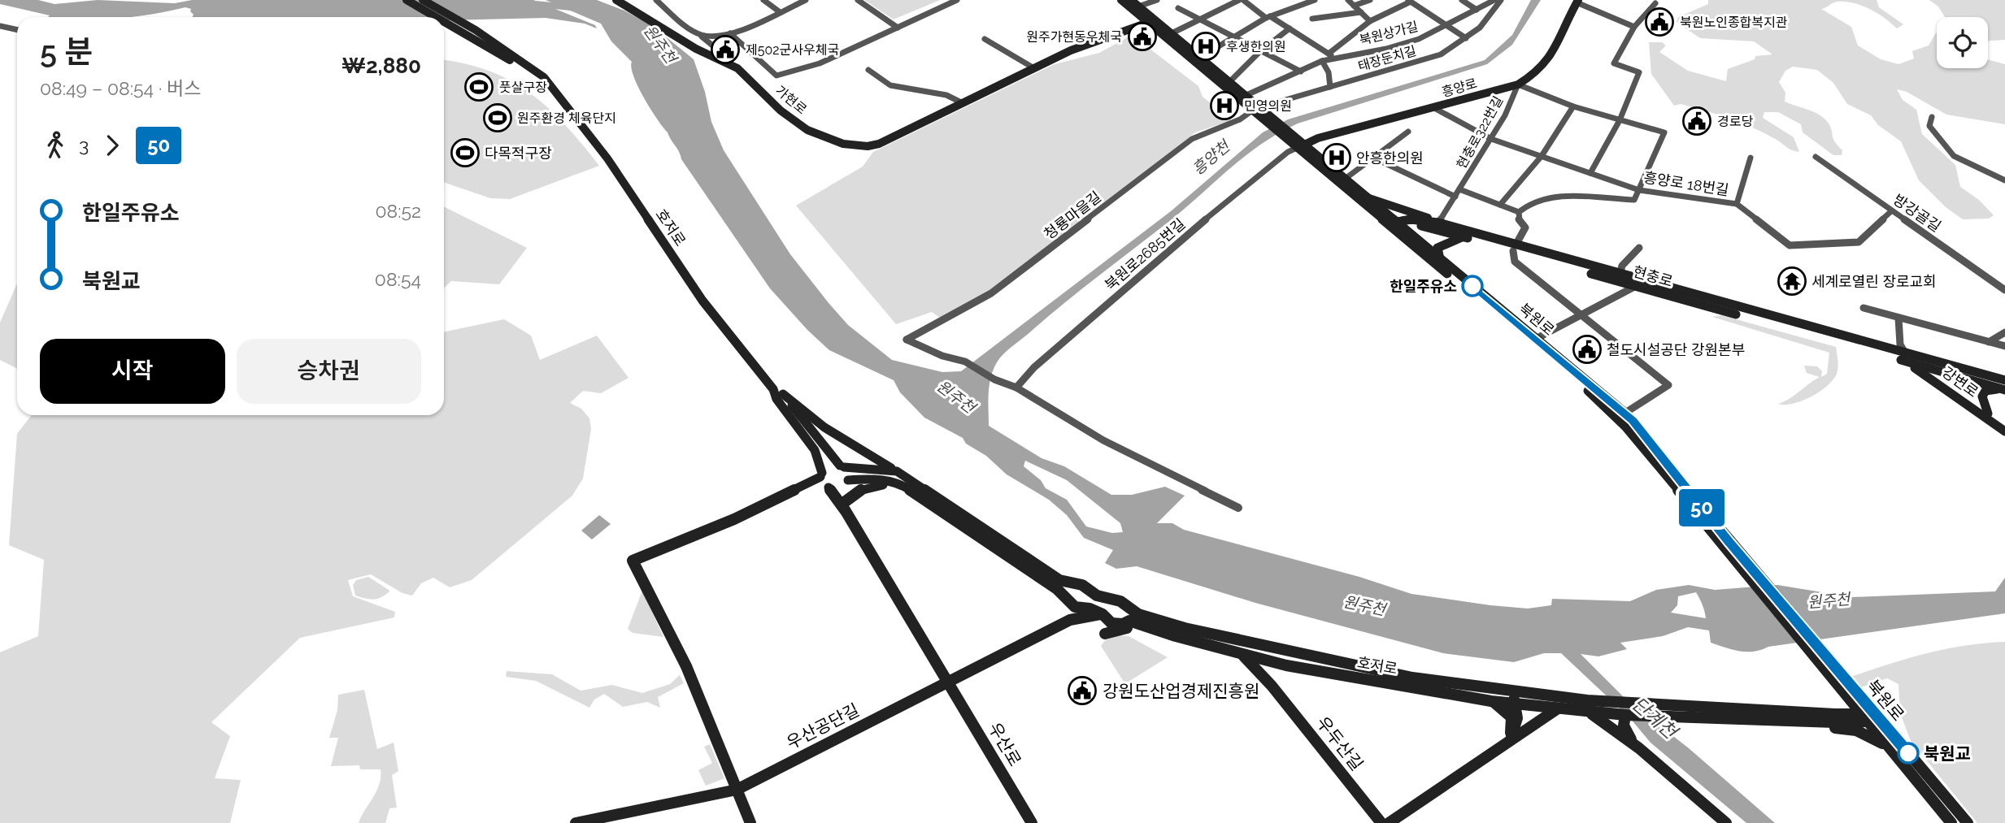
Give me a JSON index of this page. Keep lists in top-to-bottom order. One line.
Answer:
{"streets":{"street":["북원상가길","태장둔치길","흥양로","가현로","현충로322번길","흥양로 18번길","방강골길","청룡마을길","호저로","북원로2685번길","현충로","북원로","강변로","우산공단길","우두산길","우산로"]},"crossings":[["흥양로","현충로322번길"],["흥양로","흥양로 18번길"],["흥양로","북원로2685번길"],["흥양로","북원로"],["현충로322번길","흥양로 18번길"],["현충로322번길","현충로"],["흥양로 18번길","방강골길"],["청룡마을길","북원로2685번길"],["호저로","우두산길"],["호저로","우산로"],["북원로2685번길","북원로"],["현충로","북원로"],["현충로","강변로"],["우산공단길","우산로"]],"water":["원주천","흥양천","단계천"],"places":{"public building":["북원노인종합복지관","원주가현동우체국","제502군사우체국","경로당","철도시설공단 강원본부","강원도산업경제진흥원"],"hospital":["후생한의원","민영의원","안흥한의원"],"sports":["풋살구장","원주환경 체육단지","다목적구장"],"temple":["세계로열린 장로교회"],"other":["한일주유소","북원교"]},"lines":["bus line 50"],"page":{"on_map":"50","heading":["5 분","08:49 – 08:54 · 버스","₩2,880"],"legs":["3","50"],"list":[{"name":"한일주유소","value":"08:52"},{"name":"북원교","value":"08:54"}],"buttons":["시작","승차권"]}}
